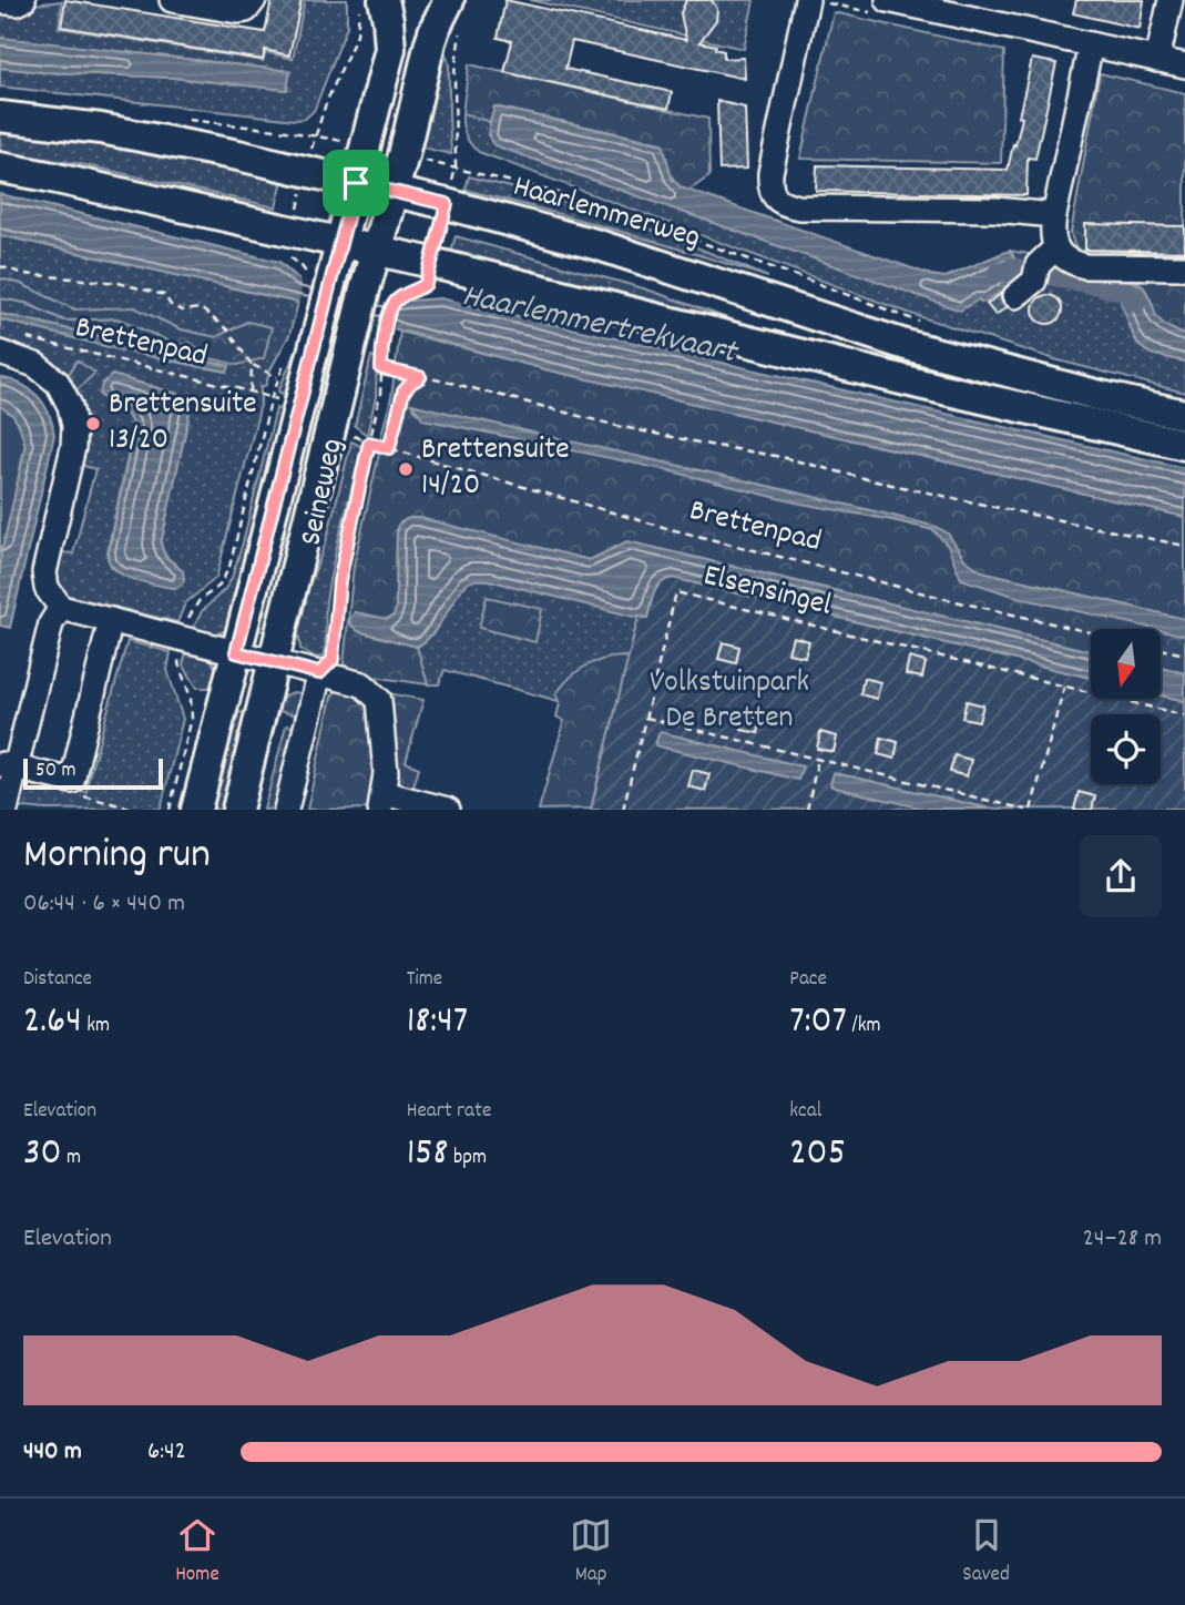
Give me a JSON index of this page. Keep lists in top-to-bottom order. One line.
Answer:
{"streets":{"main road":["Haarlemmerweg","Seineweg"],"path":["Brettenpad","Elsensingel"]},"crossings":[["Haarlemmerweg","Seineweg"],["Brettenpad","Seineweg"]],"water":["Haarlemmertrekvaart"],"parks":["Volkstuinpark De Bretten"],"places":["Brettensuite 13/20","Brettensuite 14/20"],"scale_bar":"50 m","north":"bottom","page":{"scale":"50 m","heading":["Morning run","06:44 · 6 × 440 m"],"stats":[["Distance","2.64 km"],["Time","18:47"],["Pace","7:07 /km"],["Elevation","30 m"],["Heart rate","158 bpm"],["kcal","205"]],"chart":["Elevation","24–28 m"],"list":[{"name":"440 m","note":"6:42"}],"tabs":["Home","Map","Saved"]}}
